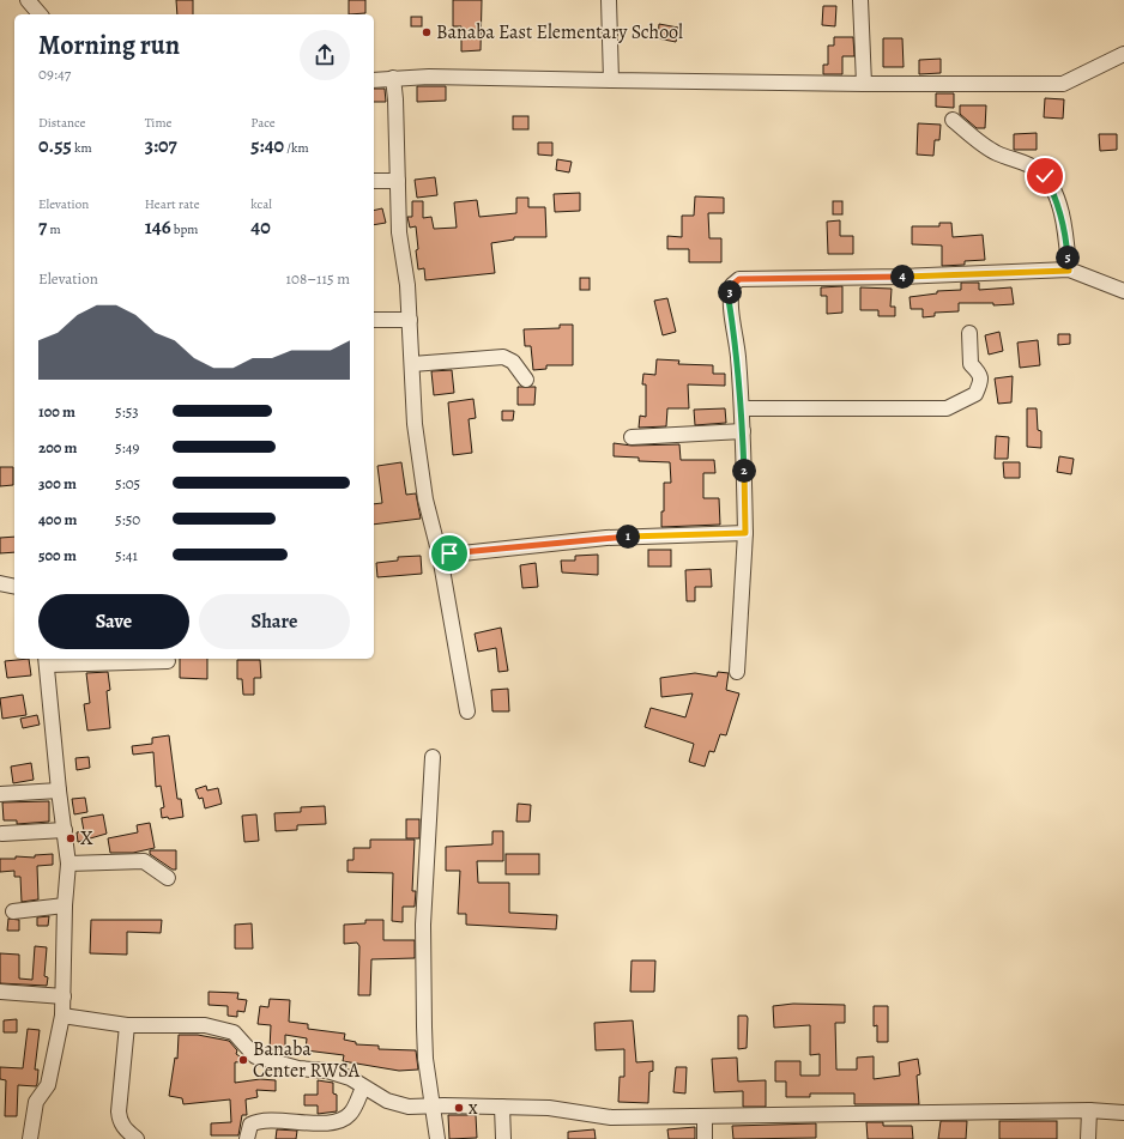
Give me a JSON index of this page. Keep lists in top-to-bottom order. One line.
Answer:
{"places":["Banaba East Elementary School","X","Banaba Center RWSA","x"],"page":{"heading":["Morning run","09:47"],"stats":[["Distance","0.55 km"],["Time","3:07"],["Pace","5:40 /km"],["Elevation","7 m"],["Heart rate","146 bpm"],["kcal","40"]],"pins":["5","4","3","2","1"],"chart":["Elevation","108–115 m"],"list":[{"name":"100 m","note":"5:53"},{"name":"200 m","note":"5:49"},{"name":"300 m","note":"5:05"},{"name":"400 m","note":"5:50"},{"name":"500 m","note":"5:41"}],"buttons":["Save","Share"]}}
